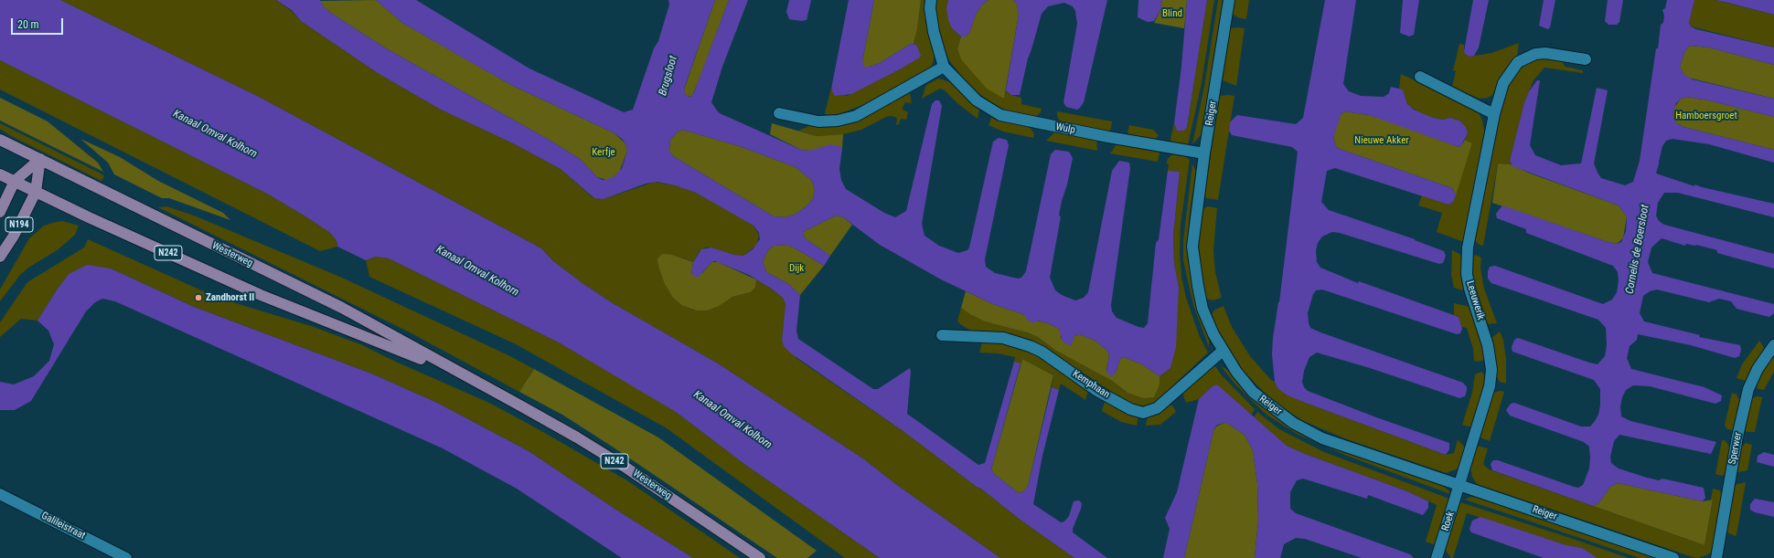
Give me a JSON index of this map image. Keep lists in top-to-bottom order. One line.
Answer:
{"streets":{"main road":["N194","N242","Westerweg"],"street":["Reiger","Wulp","Leeuwerik","Kemphaan","Sperwer","Roek","Galileistraat"]},"crossings":[["Reiger","Wulp"],["Reiger","Leeuwerik"],["Reiger","Kemphaan"],["Reiger","Roek"],["N194","Westerweg"],["Leeuwerik","Roek"]],"water":["Brugsloot","Kanaal Omval Kolhorn","Cornelis de Boersloot"],"parks":["Blind","Hamboersgroet","Nieuwe Akker","Kerfje","Dijk"],"places":["Zandhorst II"],"scale_bar":"20 m"}
